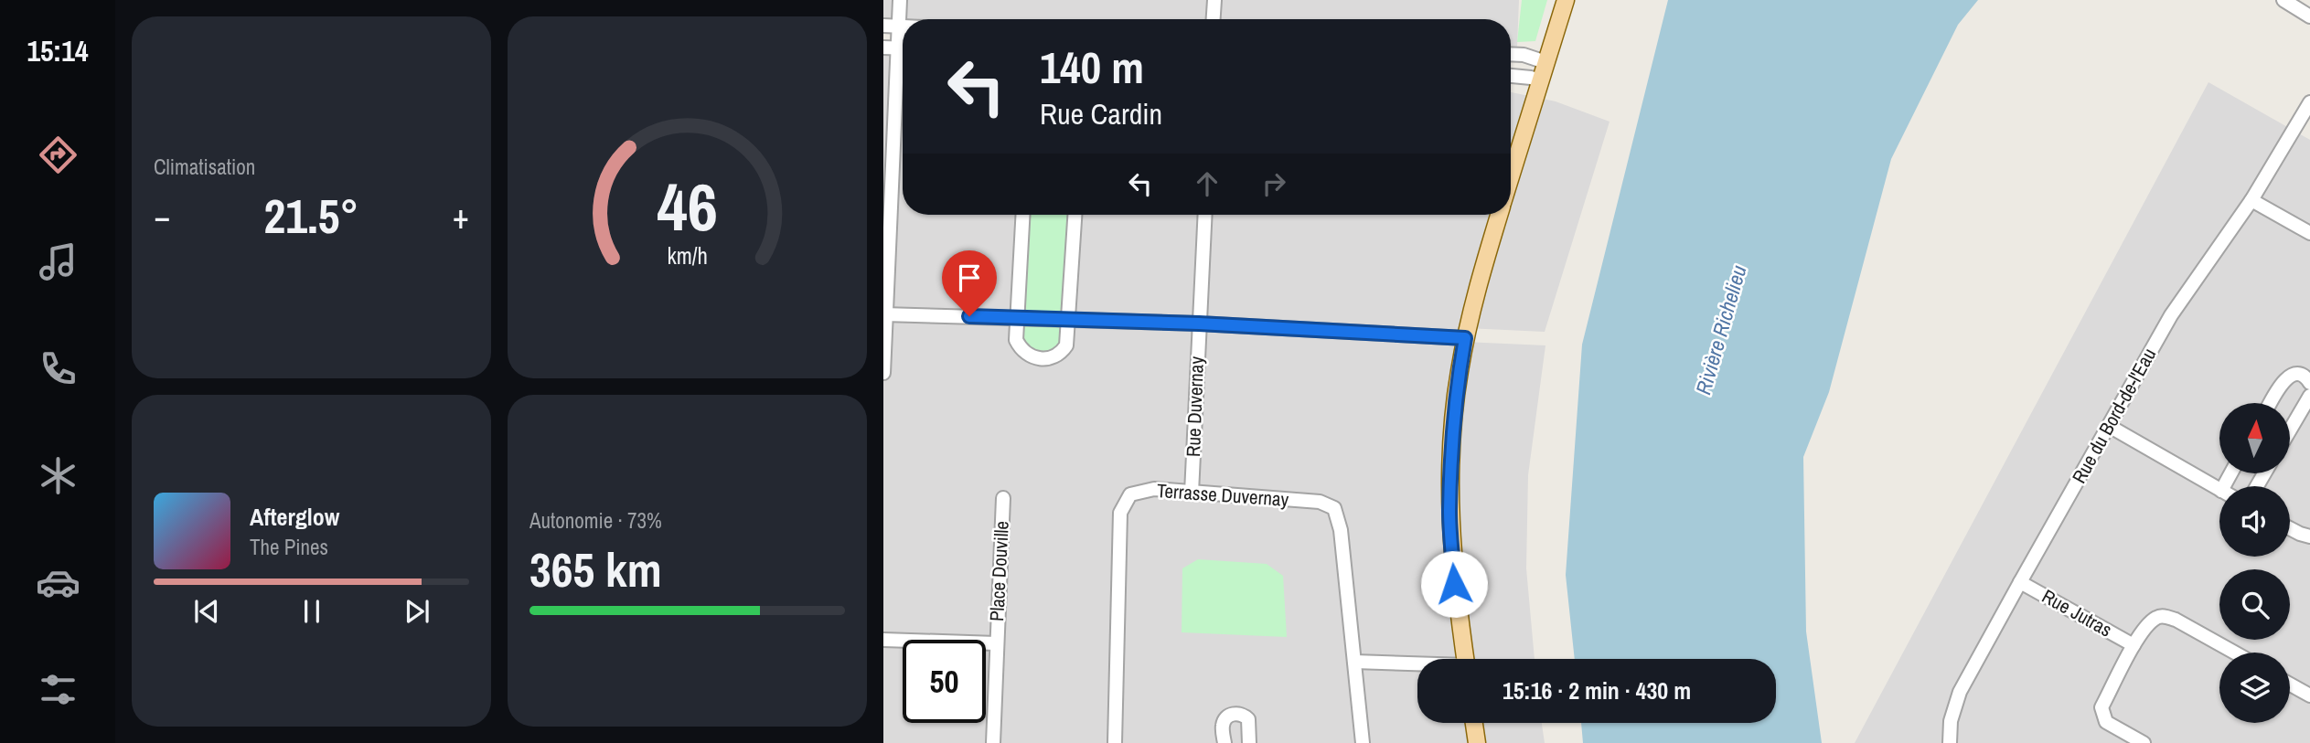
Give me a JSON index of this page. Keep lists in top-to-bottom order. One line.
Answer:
{"streets":{"street":["Rue Duvernay","Rue du Bord-de-l'Eau","Terrasse Duvernay","Place Douville","Rue Jutras"]},"crossings":[["Rue Duvernay","Terrasse Duvernay"],["Rue du Bord-de-l'Eau","Rue Jutras"]],"water":["Rivière Richelieu"],"north":"top","page":{"tabs":"15:14","tile":["Climatisation",["Autonomie · 73%","365 km"]],"turn":["140 m","Rue Cardin"],"heat":["−","21.5°","+"],"song":["Afterglow","The Pines"],"limit":"50","trip":"15:16 · 2 min · 430 m","gauge":["46","km/h"]}}
